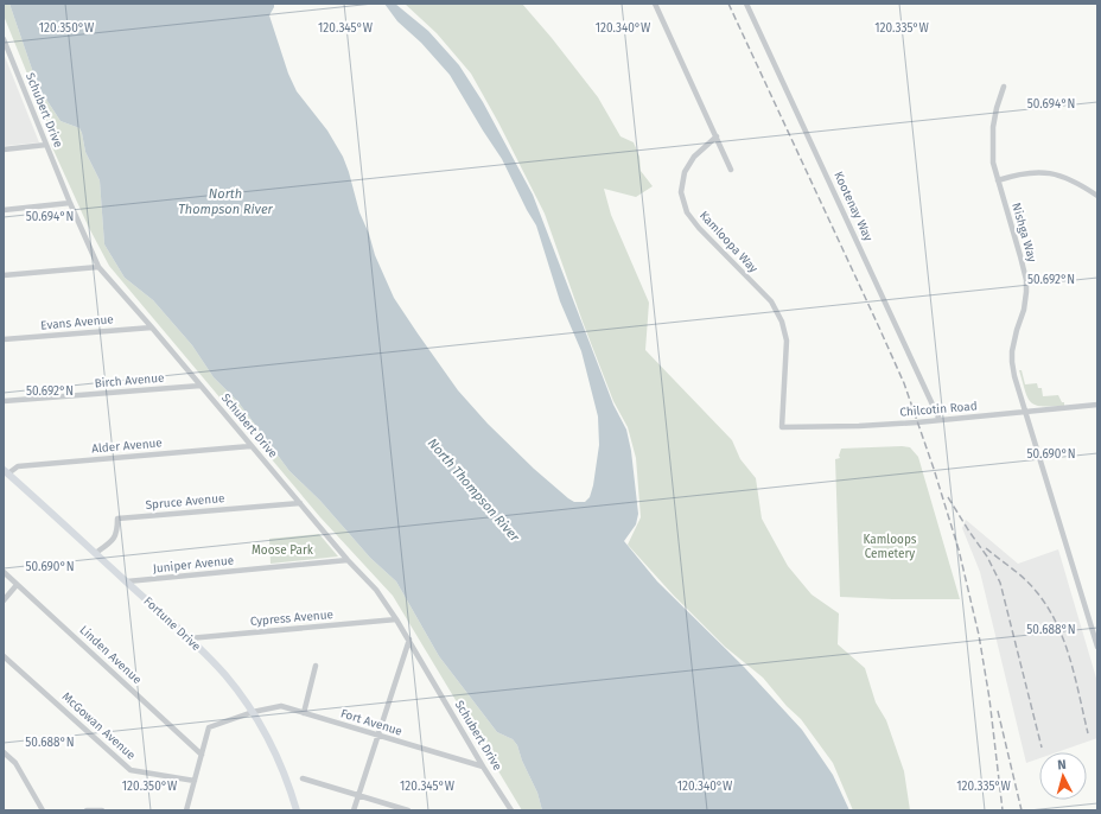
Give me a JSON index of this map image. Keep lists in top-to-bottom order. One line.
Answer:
{"streets":{"main road":["Fortune Drive"],"street":["Schubert Drive","Kootenay Way","Nishga Way","Kamloopa Way","Evans Avenue","Birch Avenue","Chilcotin Road","Alder Avenue","Spruce Avenue","Juniper Avenue","Cypress Avenue","Linden Avenue","Fort Avenue","McGowan Avenue"]},"crossings":[["Schubert Drive","Evans Avenue"],["Schubert Drive","Birch Avenue"],["Schubert Drive","Alder Avenue"],["Schubert Drive","Spruce Avenue"],["Schubert Drive","Juniper Avenue"],["Schubert Drive","Cypress Avenue"],["Schubert Drive","Fort Avenue"],["Kootenay Way","Chilcotin Road"],["Nishga Way","Chilcotin Road"],["Kamloopa Way","Chilcotin Road"],["Alder Avenue","Fortune Drive"],["Spruce Avenue","Fortune Drive"],["Juniper Avenue","Fortune Drive"],["Cypress Avenue","Fortune Drive"],["Fortune Drive","Fort Avenue"],["Linden Avenue","Fort Avenue"]],"water":["North Thompson River"],"parks":["Kamloops Cemetery","Moose Park"],"north":"top","coordinates":["120.350°W","120.345°W","120.340°W","120.335°W","50.694°N","50.692°N","50.690°N","50.688°N"]}
